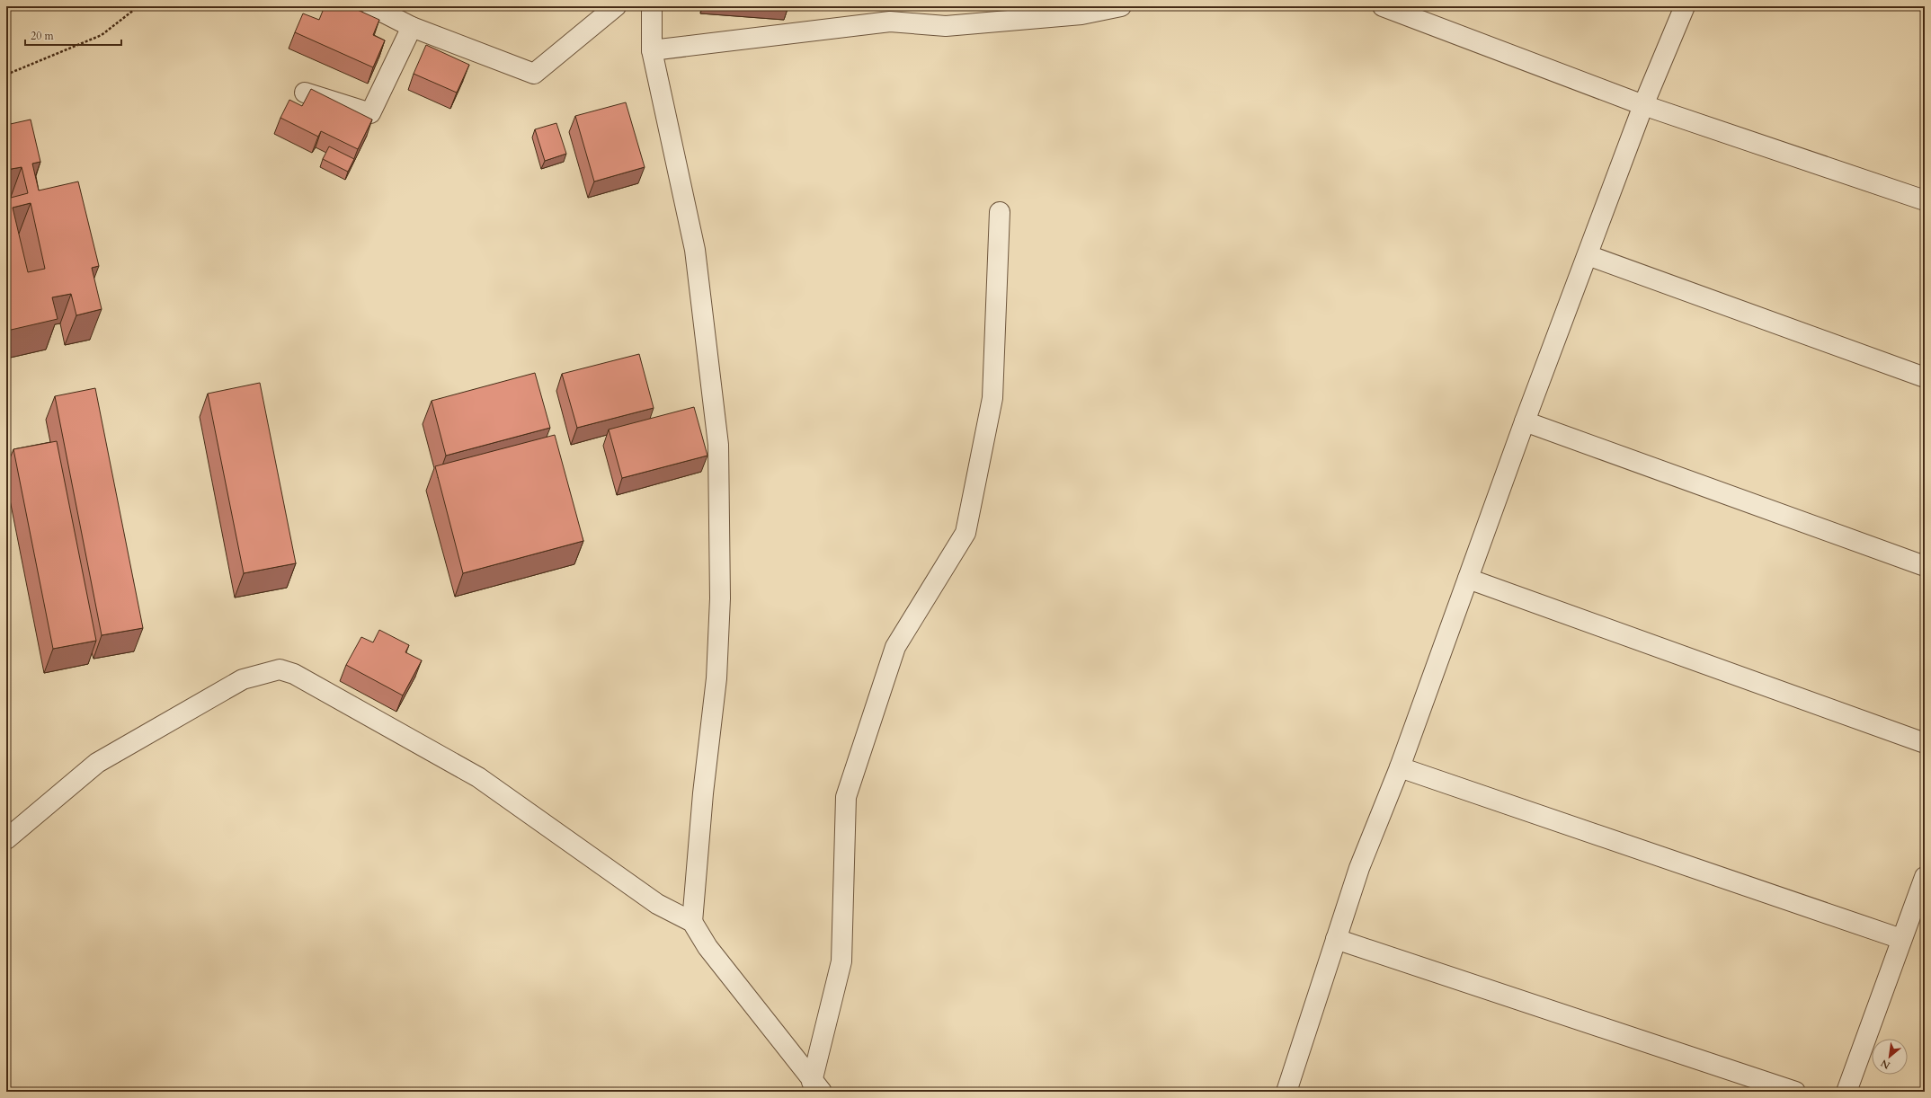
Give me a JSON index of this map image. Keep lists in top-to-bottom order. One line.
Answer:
{"scale_bar":"20 m","north":"bottom left"}
